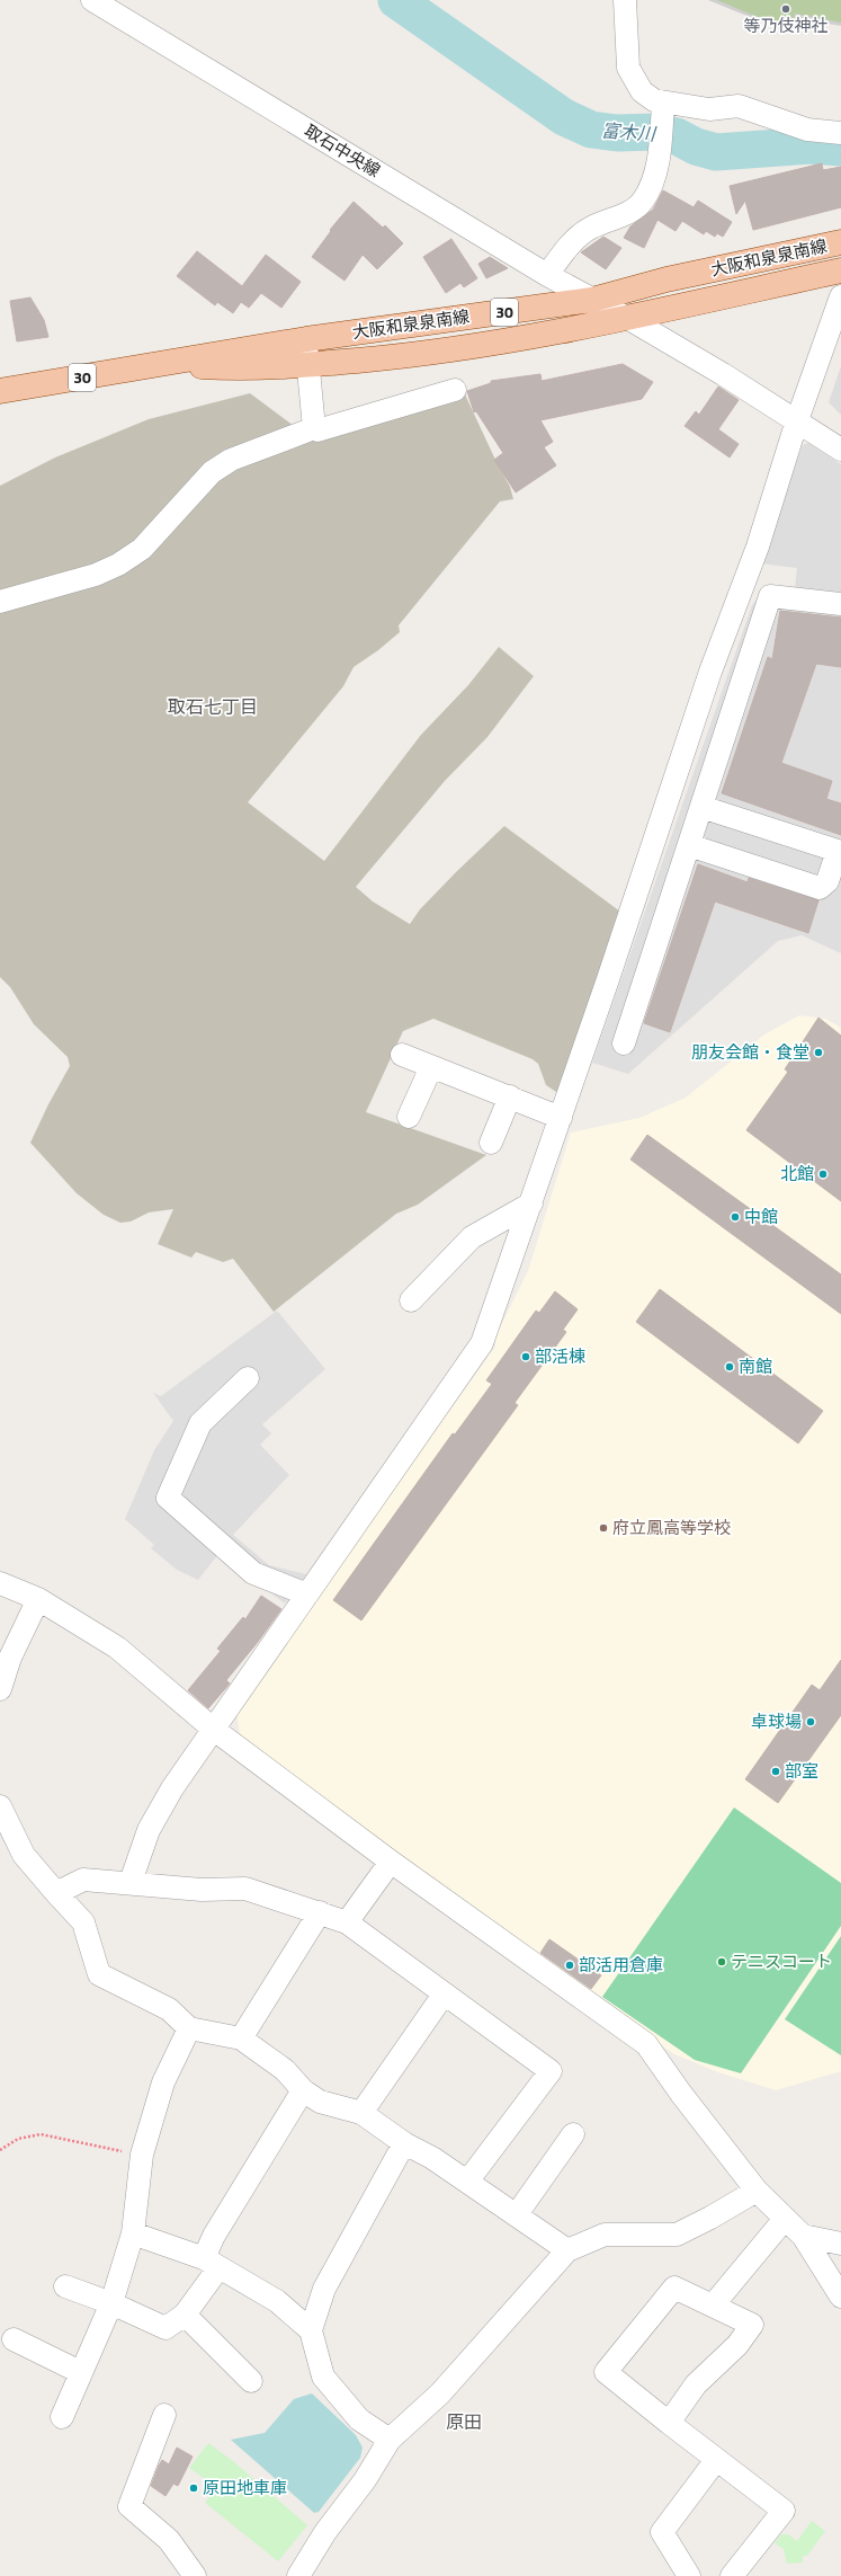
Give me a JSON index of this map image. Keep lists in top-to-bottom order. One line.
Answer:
{"streets":{"main road":["大阪和泉泉南線","30"],"street":["取石中央線"]},"crossings":[["取石中央線","大阪和泉泉南線"]],"districts":["取石七丁目","原田"],"water":["富木川"],"places":["等乃伎神社","朋友会館・食堂","北館","中館","部活棟","南館","府立鳳高等学校","卓球場","部室","テニスコート","部活用倉庫","原田地車庫"]}
